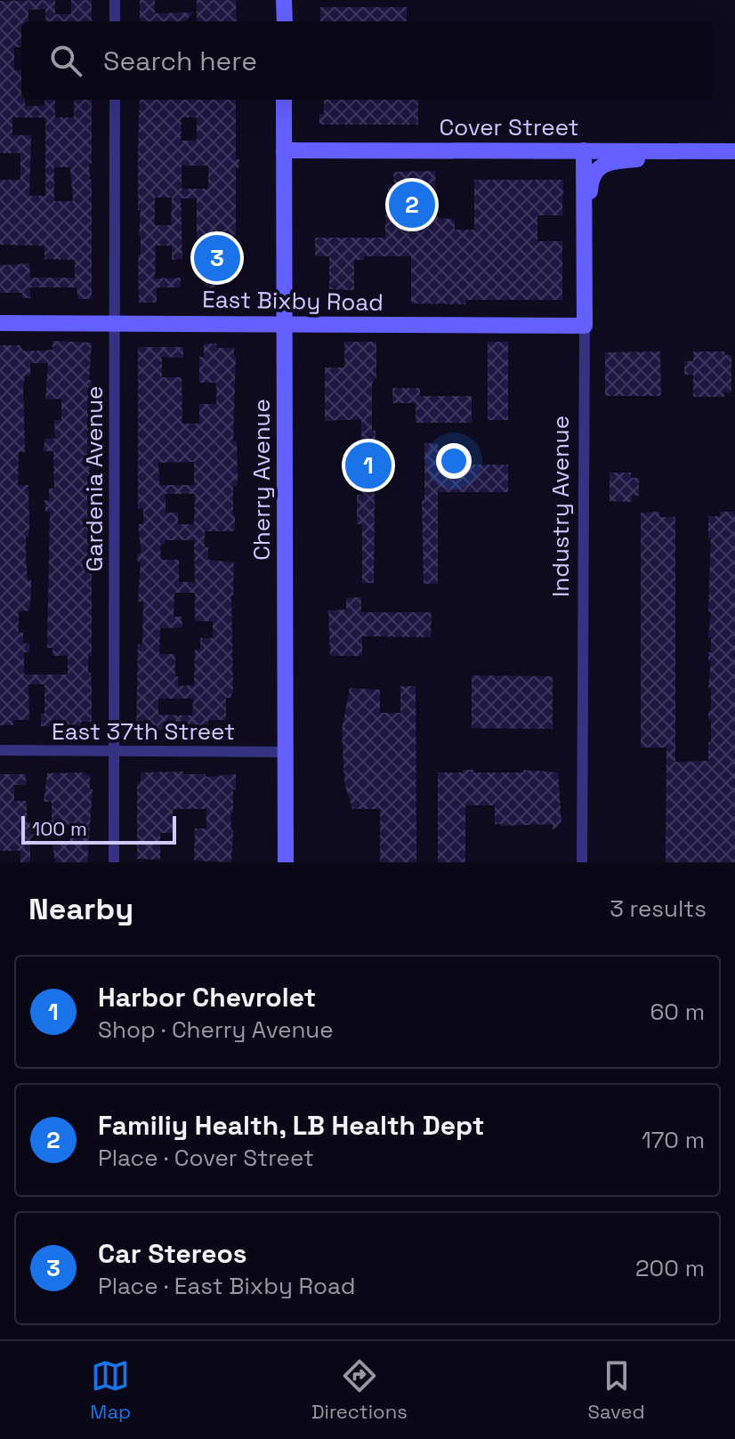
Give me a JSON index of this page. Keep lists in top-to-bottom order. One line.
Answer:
{"streets":{"street":["Cover Street","East Bixby Road","Gardenia Avenue","Cherry Avenue","Industry Avenue","East 37th Street"]},"crossings":[["Cover Street","Cherry Avenue"],["Cover Street","Industry Avenue"],["East Bixby Road","Gardenia Avenue"],["East Bixby Road","Cherry Avenue"],["East Bixby Road","Industry Avenue"],["Gardenia Avenue","East 37th Street"],["Cherry Avenue","East 37th Street"]],"scale_bar":"100 m","page":{"search":"Search here","pins":["2","3","1"],"scale":"100 m","heading":["Nearby","3 results"],"list":[{"mark":"1","name":"Harbor Chevrolet","note":"Shop · Cherry Avenue","value":"60 m"},{"mark":"2","name":"Familiy Health, LB Health Dept","note":"Place · Cover Street","value":"170 m"},{"mark":"3","name":"Car Stereos","note":"Place · East Bixby Road","value":"200 m"}],"nav":["Map","Directions","Saved"]}}
